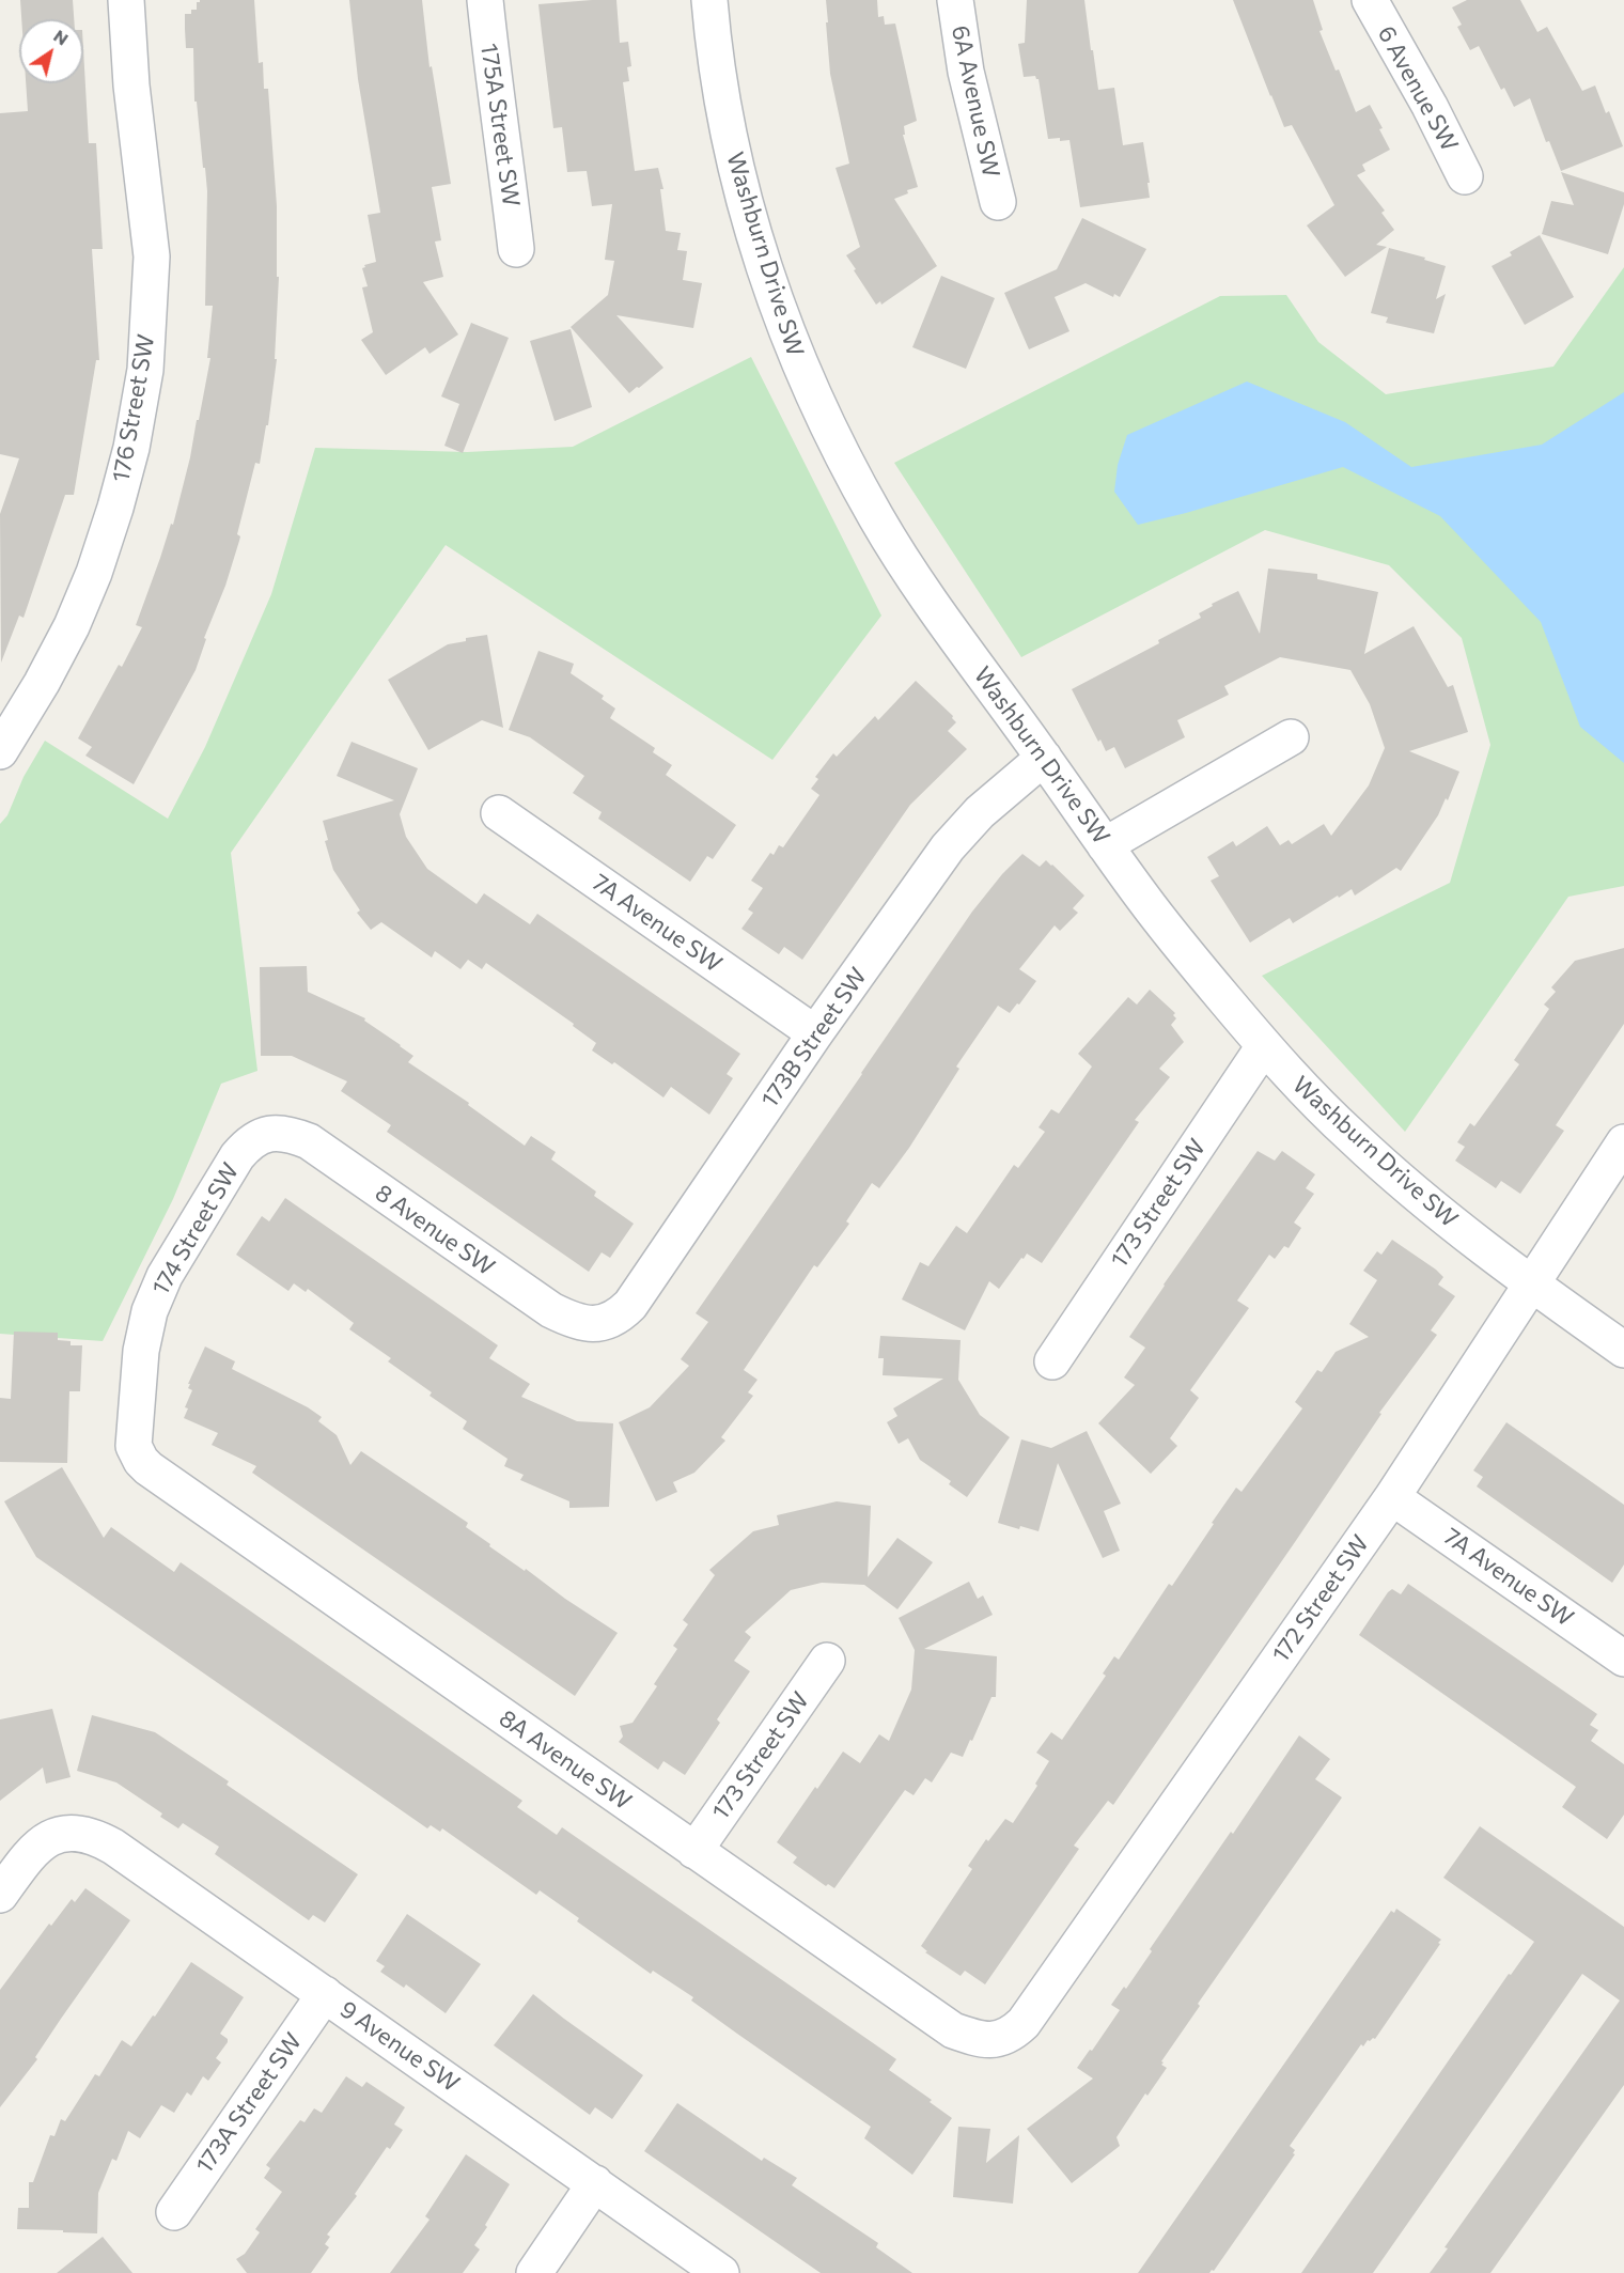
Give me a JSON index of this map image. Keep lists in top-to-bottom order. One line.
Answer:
{"streets":{"street":["6 Avenue SW","6A Avenue SW","175A Street SW","Washburn Drive SW","176 Street SW","7A Avenue SW","173B Street SW","173 Street SW","174 Street SW","8 Avenue SW","172 Street SW","8A Avenue SW","9 Avenue SW","173A Street SW"]},"crossings":[["Washburn Drive SW","173B Street SW"],["Washburn Drive SW","173 Street SW"],["Washburn Drive SW","172 Street SW"],["7A Avenue SW","173B Street SW"],["7A Avenue SW","172 Street SW"],["173B Street SW","8 Avenue SW"],["173 Street SW","8A Avenue SW"],["174 Street SW","8 Avenue SW"],["174 Street SW","8A Avenue SW"],["172 Street SW","8A Avenue SW"],["9 Avenue SW","173A Street SW"]],"north":"top right"}
